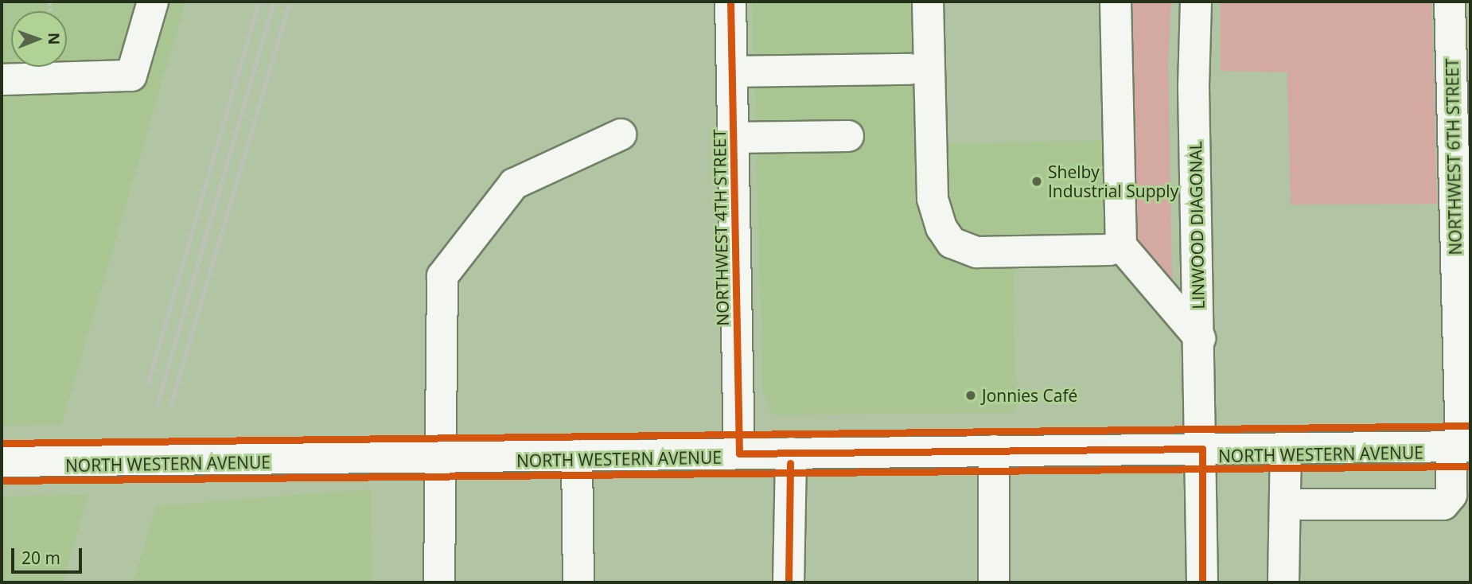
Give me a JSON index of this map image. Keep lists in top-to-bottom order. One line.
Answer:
{"streets":{"main road":["NORTHWEST 6TH STREET","LINWOOD DIAGONAL","NORTHWEST 4TH STREET","NORTH WESTERN AVENUE"]},"crossings":[["NORTHWEST 6TH STREET","NORTH WESTERN AVENUE"],["LINWOOD DIAGONAL","NORTH WESTERN AVENUE"],["NORTHWEST 4TH STREET","NORTH WESTERN AVENUE"]],"places":["Shelby Industrial Supply","Jonnies Café"],"scale_bar":"20 m","north":"right"}
